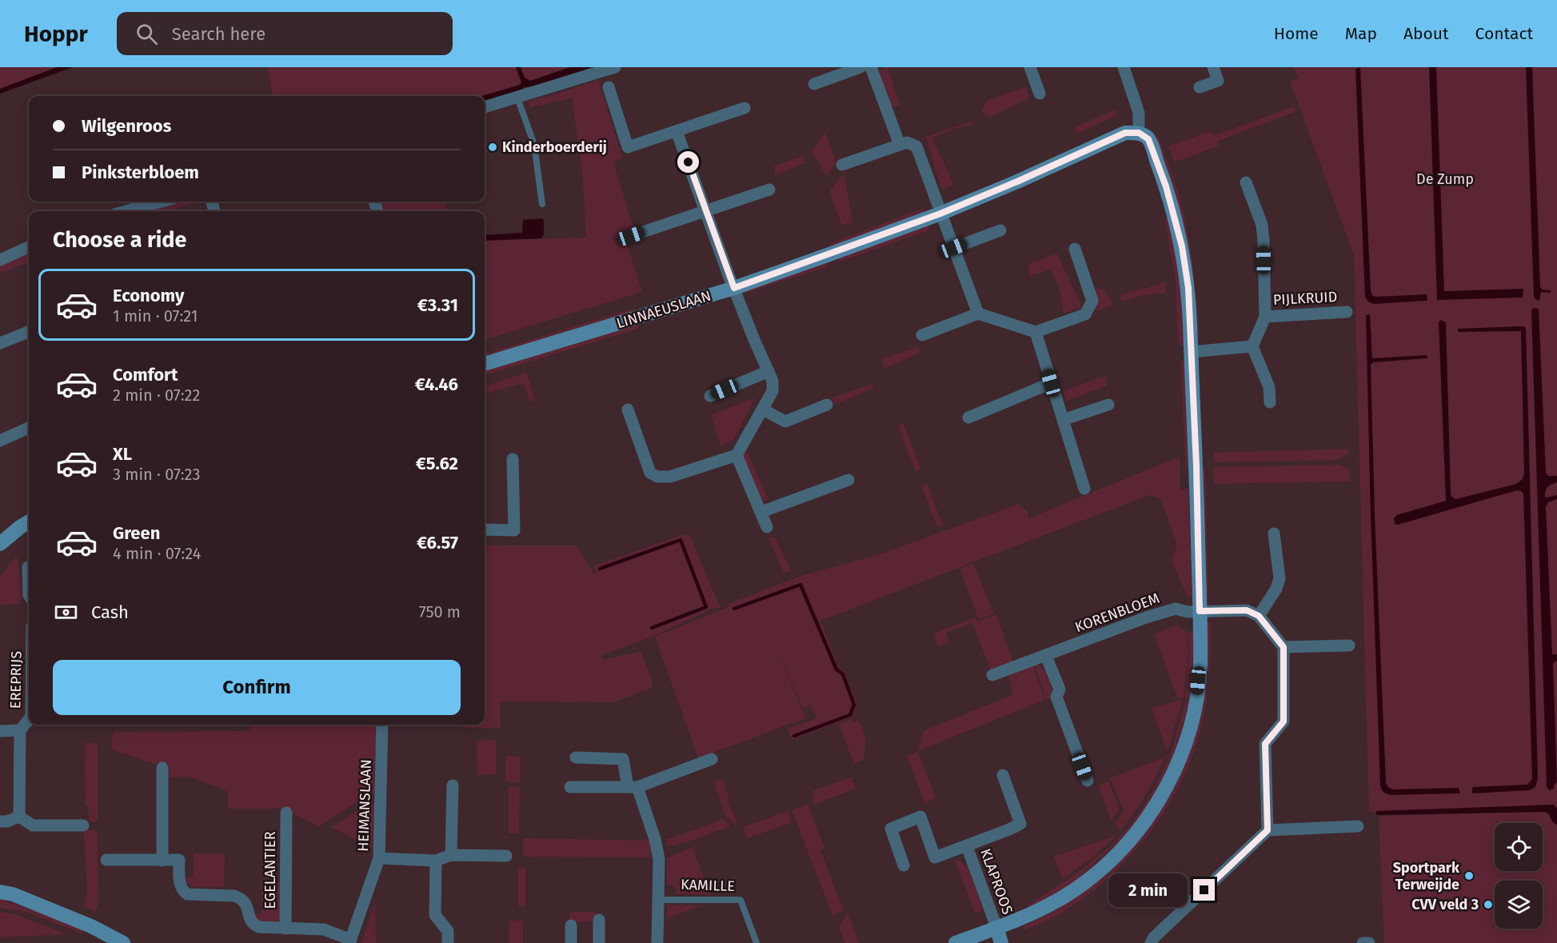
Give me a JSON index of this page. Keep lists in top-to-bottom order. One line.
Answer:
{"streets":{"street":["PIJLKRUID","LINNAEUSLAAN","KORENBLOEM","EREPRIJS","HEIMANSLAAN","EGELANTIER","KLAPROOS","KAMILLE"]},"crossings":[["HEIMANSLAAN","EGELANTIER"]],"parks":["De Zump"],"places":["Kinderboerderij","Sportpark Terweijde","CVV veld 3"],"page":{"header":"Hoppr","search":"Search here","nav":["Home","Map","About","Contact"],"banner":["Wilgenroos","Pinksterbloem"],"heading":"Choose a ride","list":[{"name":"Economy","note":"1 min · 07:21","value":"€3.31"},{"name":"Comfort","note":"2 min · 07:22","value":"€4.46"},{"name":"XL","note":"3 min · 07:23","value":"€5.62"},{"name":"Green","note":"4 min · 07:24","value":"€6.57"}],"pay":["Cash","750 m"],"buttons":"Confirm","bubble":"2 min"}}
